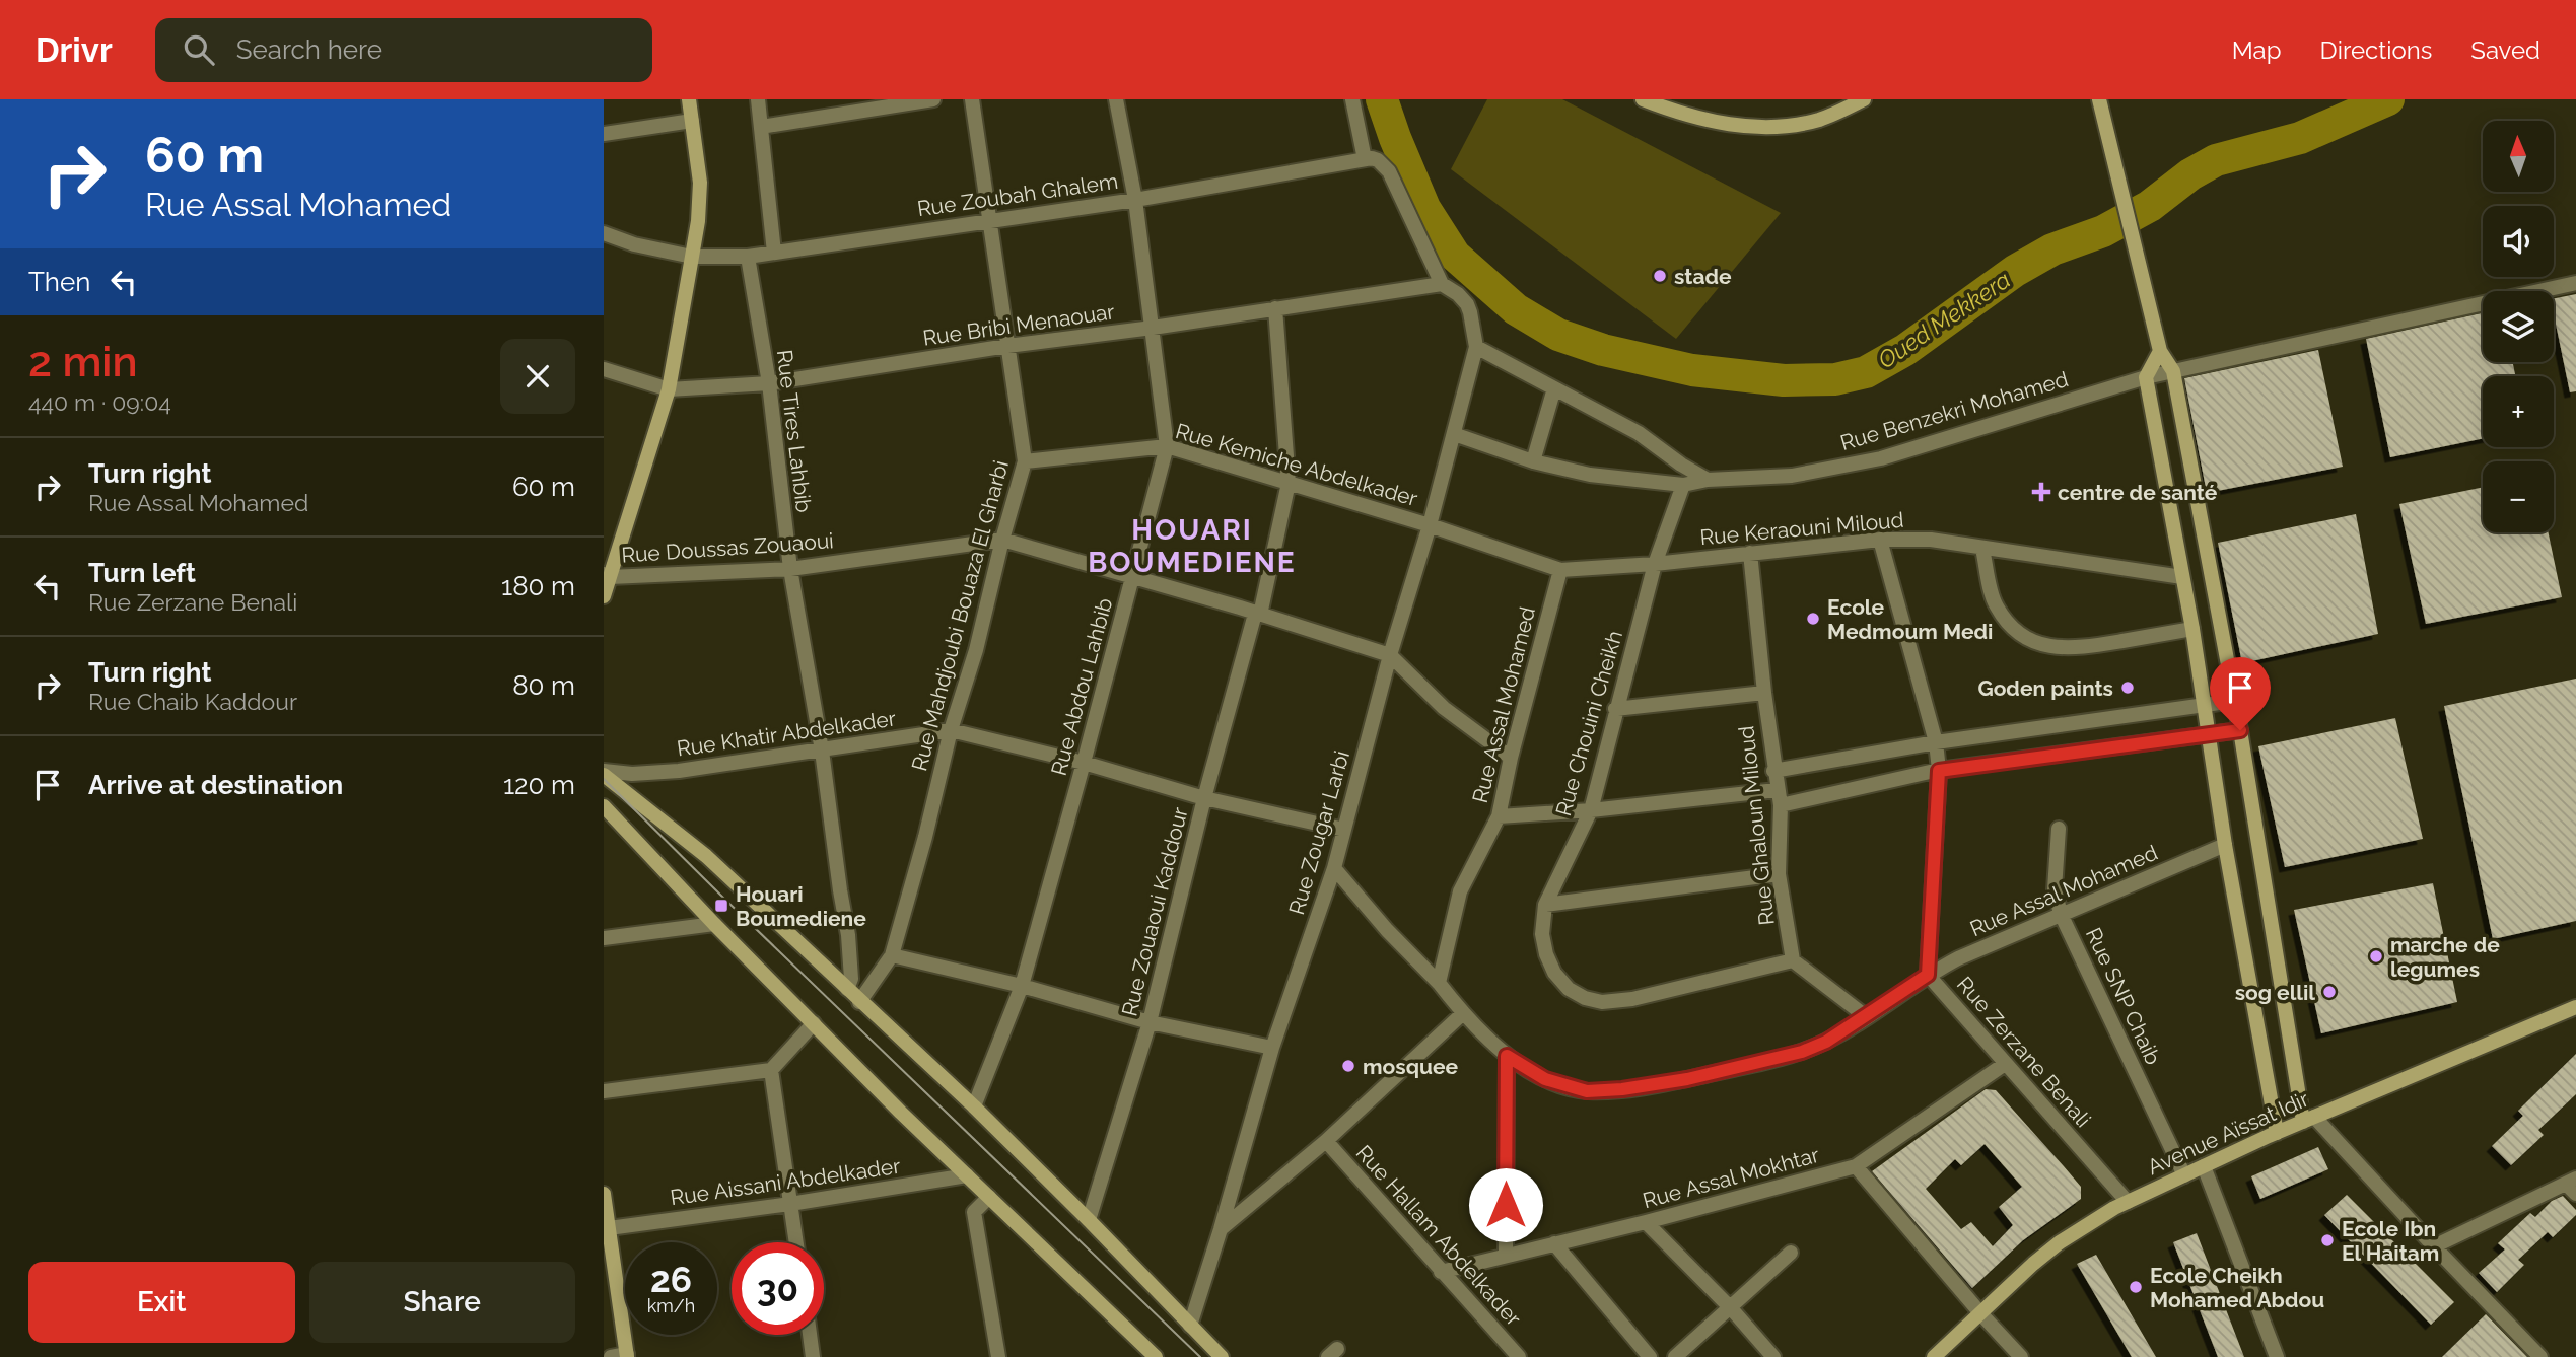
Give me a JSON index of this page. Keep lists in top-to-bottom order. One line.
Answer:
{"streets":{"street":["Rue Zoubah Ghalem","Rue Bribi Menaouar","Rue Benzekri Mohamed","Rue Tires Lahbib","Rue Kemiche Abdelkader","Rue Keraouni Miloud","Rue Doussas Zouaoui","Rue Mahdjoubi Bouaza El Gharbi","Rue Abdou Lahbib","Rue Assal Mohamed","Rue Chouini Cheikh","Rue Khatir Abdelkader","Rue Ghaloun Miloud","Rue Zougar Larbi","Rue Zouaoui Kaddour","Rue SNP Chaib","Rue Zerzane Benali","Avenue Aïssat Idir","Rue Assal Mokhtar","Rue Aissani Abdelkader","Rue Hallam Abdelkader"]},"crossings":[["Rue Zoubah Ghalem","Rue Tires Lahbib"],["Rue Zoubah Ghalem","Rue Mahdjoubi Bouaza El Gharbi"],["Rue Zoubah Ghalem","Rue Abdou Lahbib"],["Rue Bribi Menaouar","Rue Tires Lahbib"],["Rue Bribi Menaouar","Rue Mahdjoubi Bouaza El Gharbi"],["Rue Bribi Menaouar","Rue Abdou Lahbib"],["Rue Bribi Menaouar","Rue Zouaoui Kaddour"],["Rue Benzekri Mohamed","Rue Chouini Cheikh"],["Rue Benzekri Mohamed","Rue Zougar Larbi"],["Rue Tires Lahbib","Rue Doussas Zouaoui"],["Rue Tires Lahbib","Rue Khatir Abdelkader"],["Rue Kemiche Abdelkader","Rue Keraouni Miloud"],["Rue Kemiche Abdelkader","Rue Mahdjoubi Bouaza El Gharbi"],["Rue Kemiche Abdelkader","Rue Abdou Lahbib"],["Rue Kemiche Abdelkader","Rue Zougar Larbi"],["Rue Kemiche Abdelkader","Rue Zouaoui Kaddour"],["Rue Keraouni Miloud","Rue Assal Mohamed"],["Rue Keraouni Miloud","Rue Chouini Cheikh"],["Rue Keraouni Miloud","Rue Ghaloun Miloud"],["Rue Keraouni Miloud","Rue Zougar Larbi"],["Rue Keraouni Miloud","Rue Zerzane Benali"],["Rue Doussas Zouaoui","Rue Mahdjoubi Bouaza El Gharbi"],["Rue Doussas Zouaoui","Rue Abdou Lahbib"],["Rue Doussas Zouaoui","Rue Zougar Larbi"],["Rue Doussas Zouaoui","Rue Zouaoui Kaddour"],["Rue Mahdjoubi Bouaza El Gharbi","Rue Khatir Abdelkader"],["Rue Abdou Lahbib","Rue Khatir Abdelkader"],["Rue Assal Mohamed","Rue SNP Chaib"],["Rue Assal Mohamed","Rue Zerzane Benali"],["Rue Chouini Cheikh","Rue Ghaloun Miloud"],["Rue Khatir Abdelkader","Rue Zougar Larbi"],["Rue Khatir Abdelkader","Rue Zouaoui Kaddour"],["Rue SNP Chaib","Avenue Aïssat Idir"],["Rue Zerzane Benali","Avenue Aïssat Idir"],["Rue Zerzane Benali","Rue Assal Mokhtar"],["Rue Assal Mokhtar","Rue Hallam Abdelkader"]],"districts":["HOUARI BOUMEDIENE"],"water":["Oued Mekkera"],"places":{"other":["stade","Ecole Medmoum Medi","Goden paints","marche de legumes","sog ellil","mosquee","Ecole Ibn El Haitam","Ecole Cheikh Mohamed Abdou"],"health":["centre de santé"],"transit":["Houari Boumediene"]},"north":"top","page":{"header":"Drivr","search":"Search here","nav":["Map","Directions","Saved"],"turn":["60 m","Rue Assal Mohamed"],"map_buttons":["+","−"],"then":"Then","heading":["2 min","440 m · 09:04"],"list":[{"name":"Turn right","note":"Rue Assal Mohamed","value":"60 m"},{"name":"Turn left","note":"Rue Zerzane Benali","value":"180 m"},{"name":"Turn right","note":"Rue Chaib Kaddour","value":"80 m"},{"name":"Arrive at destination","value":"120 m"}],"speed":"26 km/h","limit":"30","buttons":["Exit","Share"]}}
